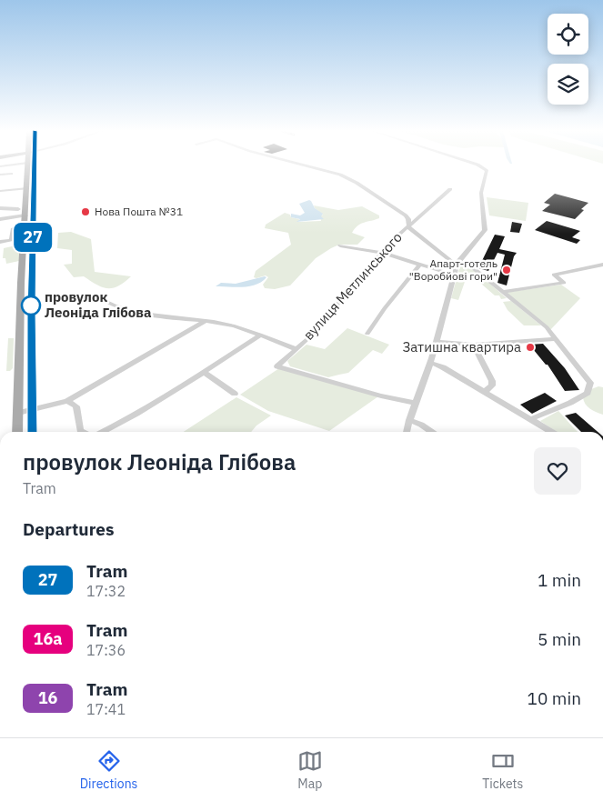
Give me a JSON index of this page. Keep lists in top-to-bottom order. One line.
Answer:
{"streets":{"street":["вулиця Метлинського"]},"places":["Нова Пошта №31","Апарт-готель \"Воробйові гори\"","провулок Леоніда Глібова","Затишна квартира"],"lines":["tram line 27"],"page":{"on_map":"27","heading":[["провулок Леоніда Глібова","Tram"],"Departures"],"list":[{"mark":"27","name":"Tram","note":"17:32","value":"1 min"},{"mark":"16a","name":"Tram","note":"17:36","value":"5 min"},{"mark":"16","name":"Tram","note":"17:41","value":"10 min"}],"tabs":["Directions","Map","Tickets"]}}
